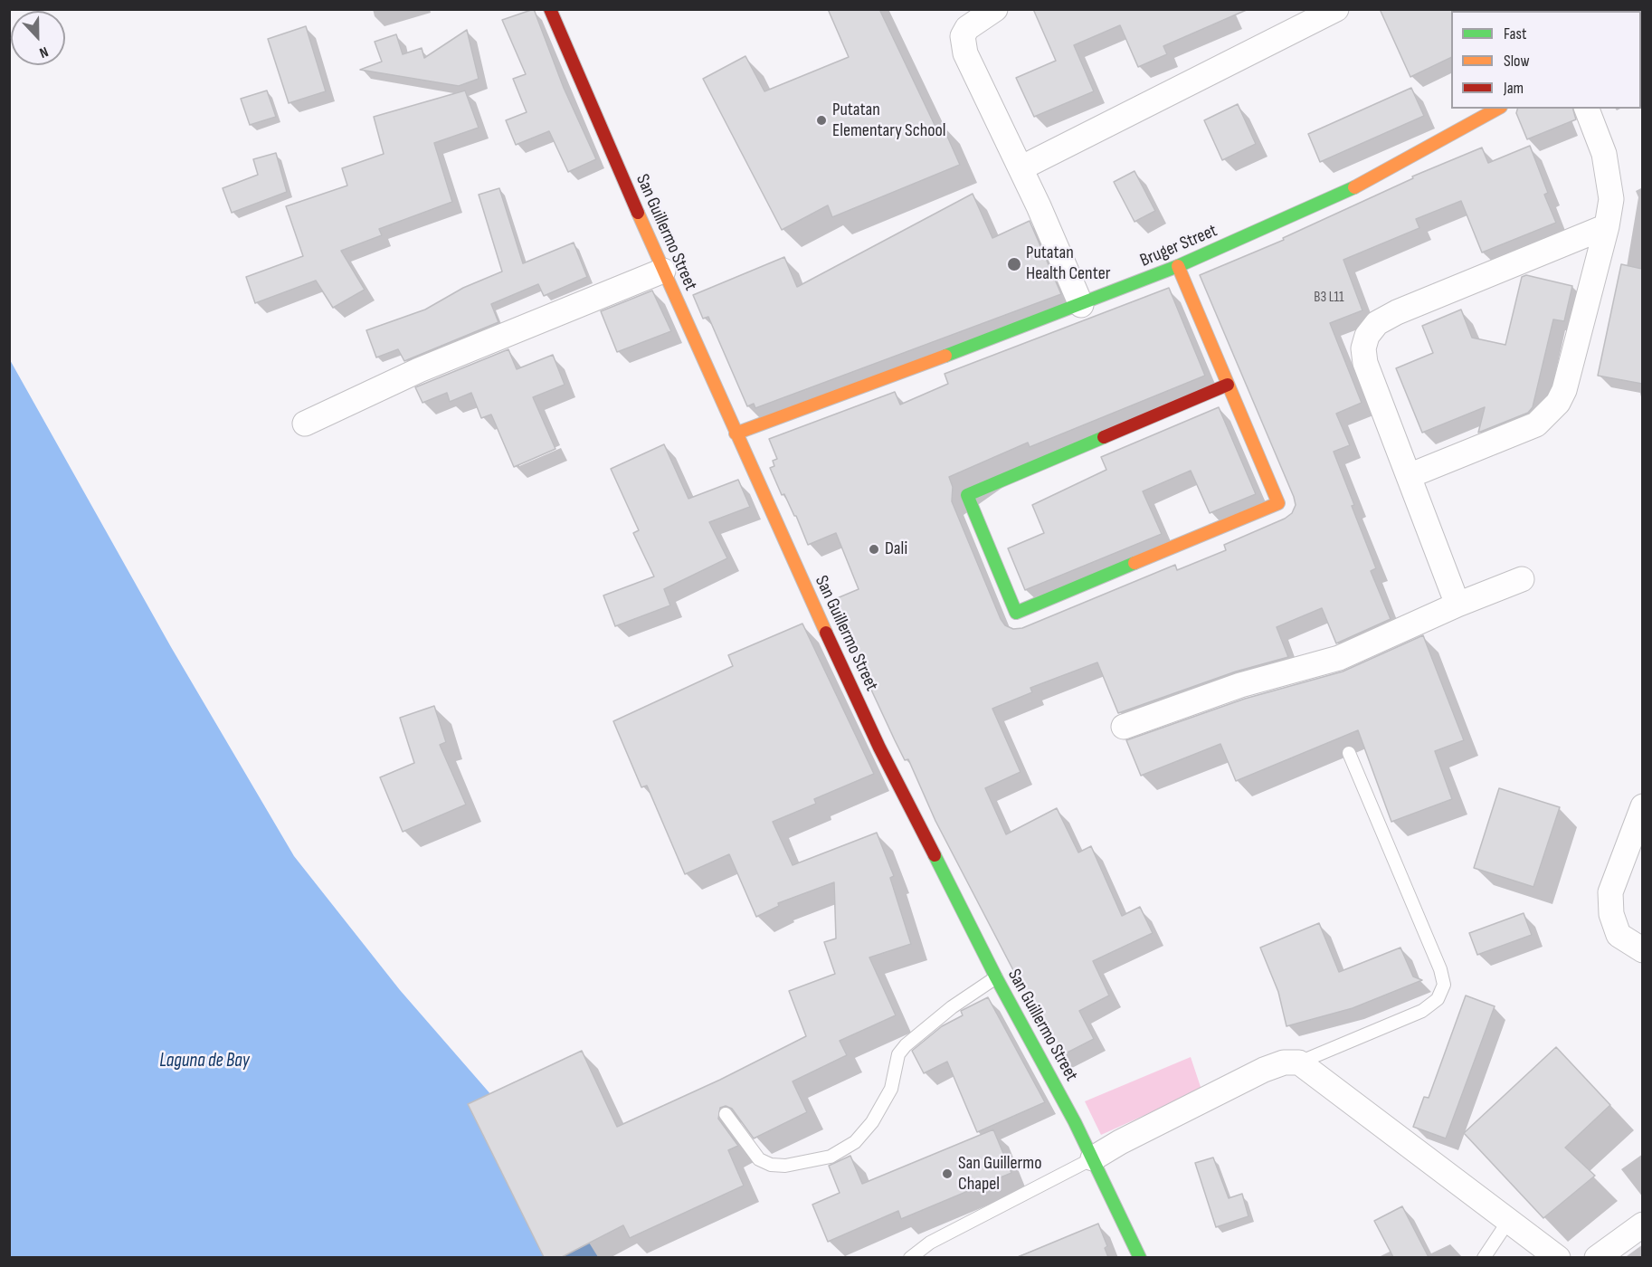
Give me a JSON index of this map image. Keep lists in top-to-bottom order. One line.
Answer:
{"streets":{"street":["San Guillermo Street","Bruger Street"]},"crossings":[["San Guillermo Street","Bruger Street"]],"water":["Laguna de Bay"],"places":["Putatan Elementary School","Putatan Health Center","Dali","San Guillermo Chapel"],"house_numbers":["B3 L11"],"legend":["Fast","Slow","Jam"],"north":"bottom"}
